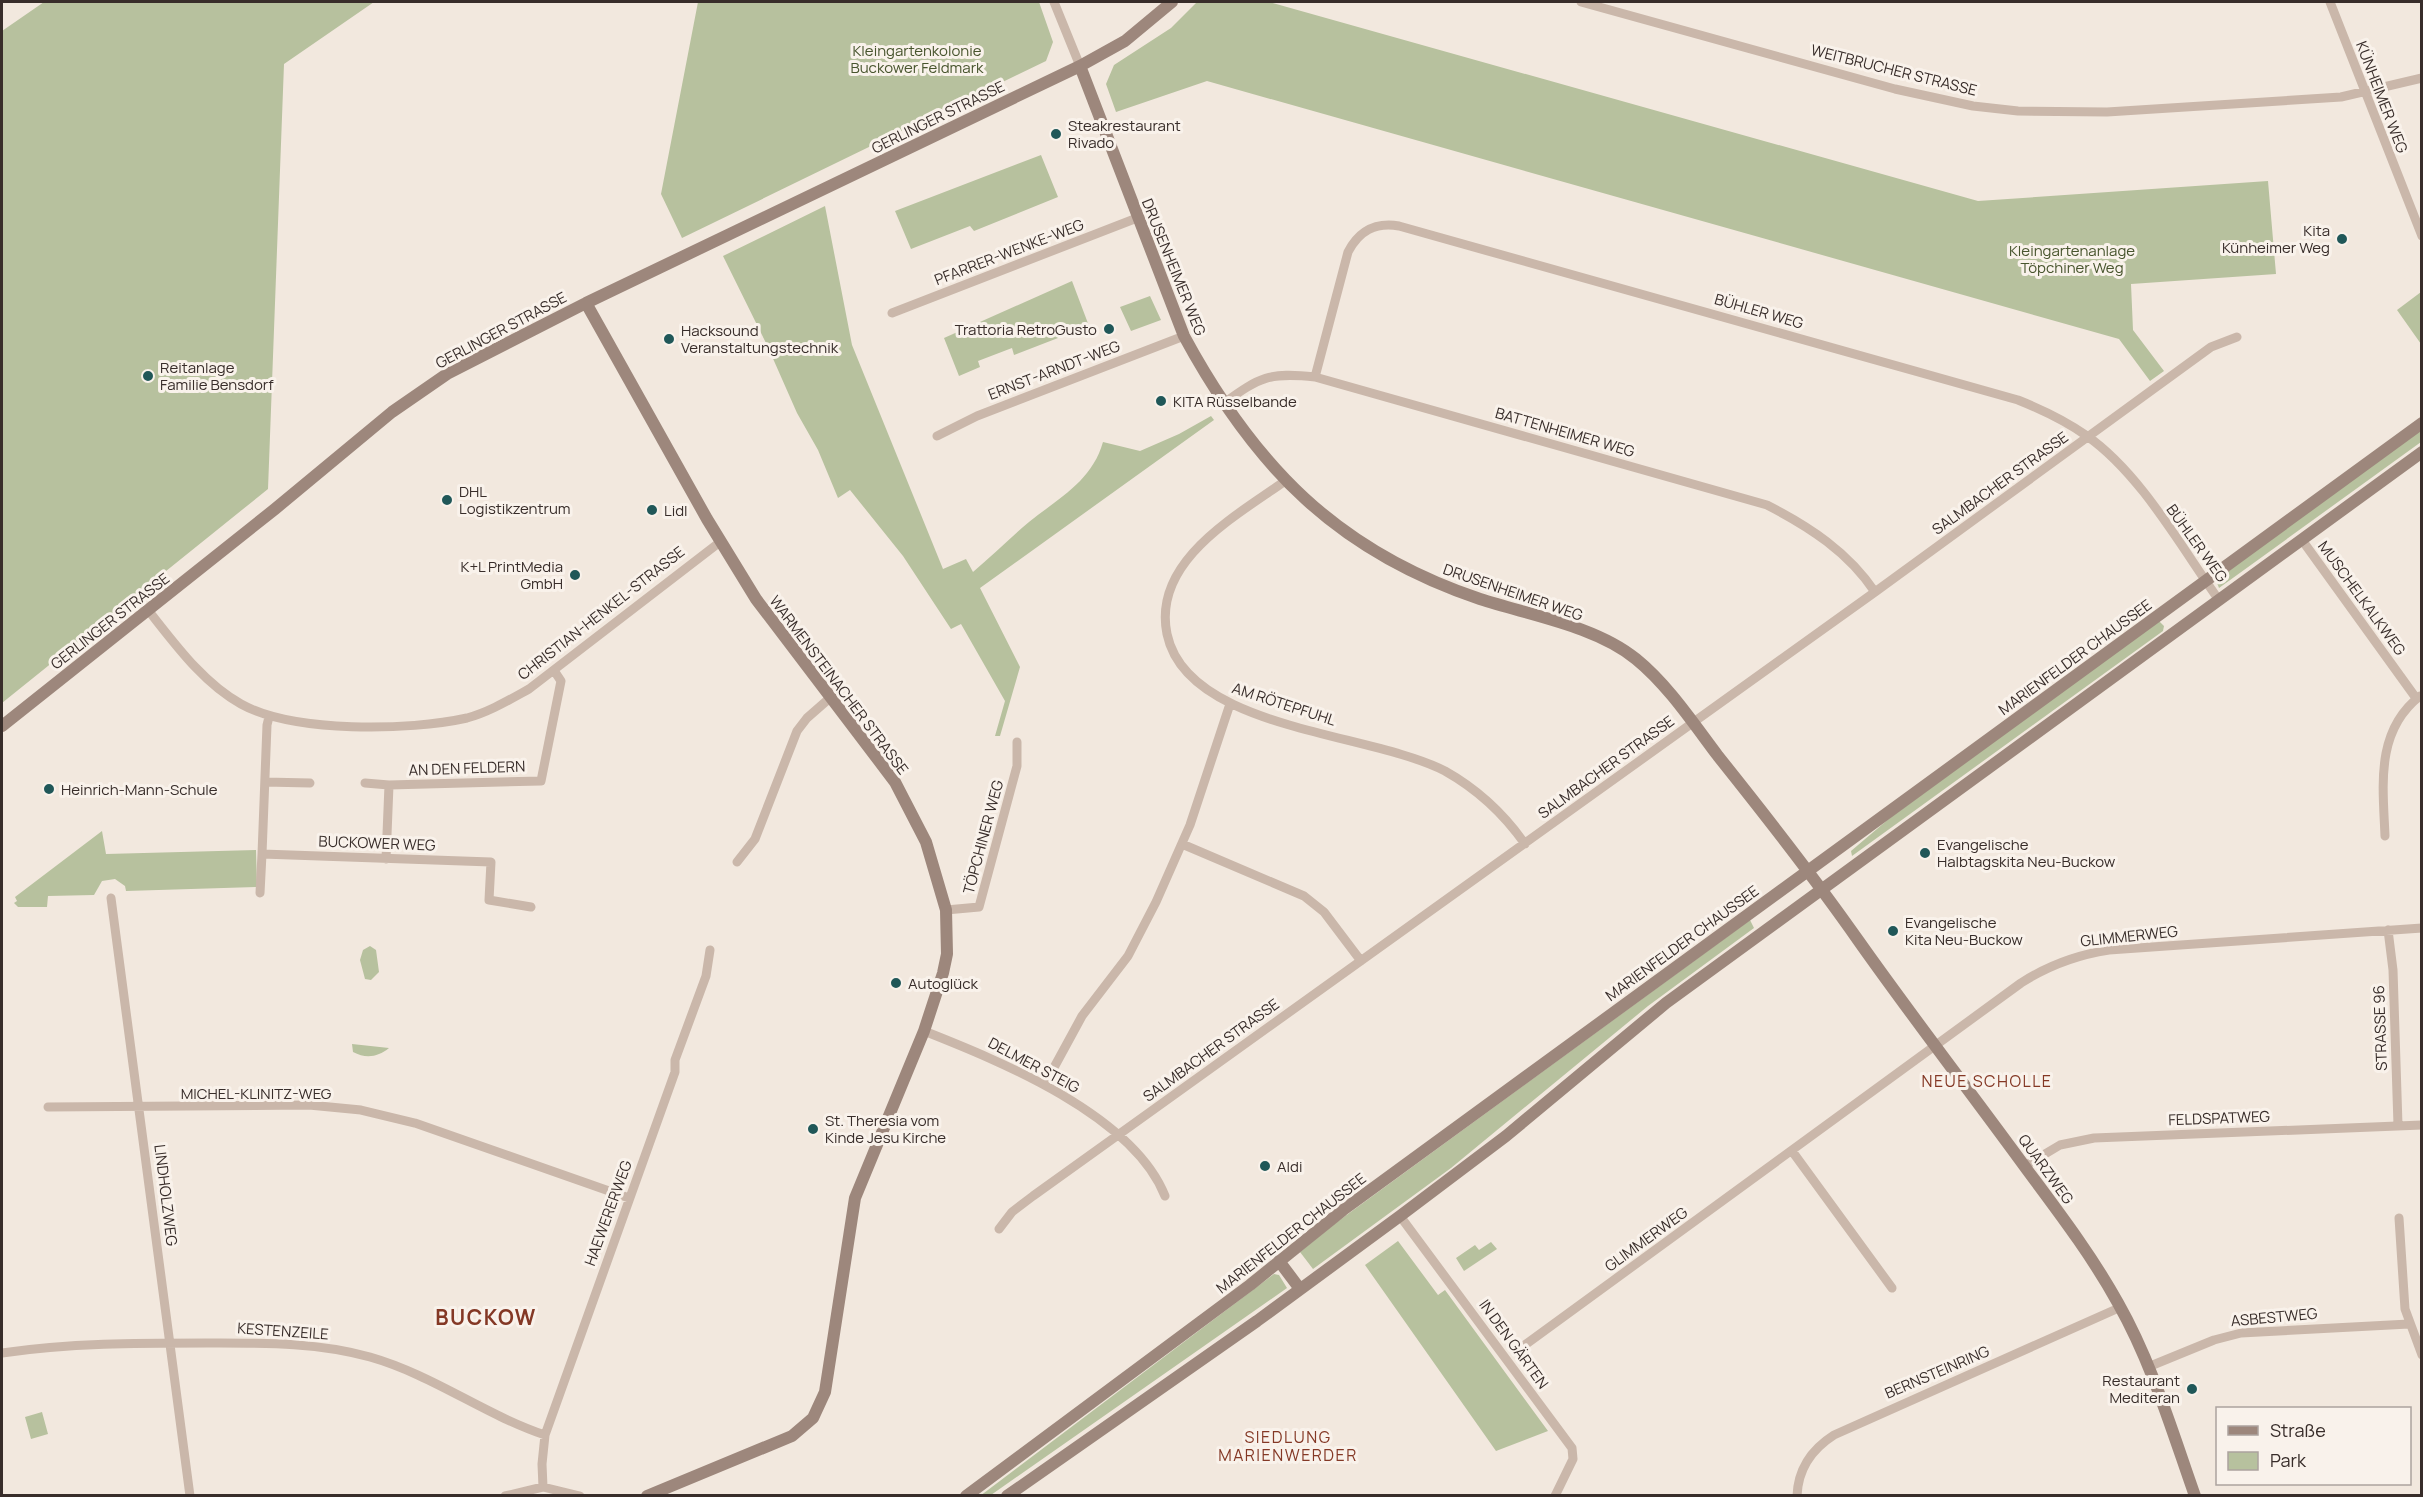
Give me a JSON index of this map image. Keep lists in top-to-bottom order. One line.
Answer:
{"streets":{"street":["WEITBRUCHER STRASSE","KÜNHEIMER WEG","GERLINGER STRASSE","PFARRER-WENKE-WEG","DRUSENHEIMER WEG","BÜHLER WEG","ERNST-ARNDT-WEG","BATTENHEIMER WEG","SALMBACHER STRASSE","MUSCHELKALKWEG","CHRISTIAN-HENKEL-STRASSE","MARIENFELDER CHAUSSEE","WARMENSTEINACHER STRASSE","AM RÖTEPFUHL","AN DEN FELDERN","TÖPCHINER WEG","BUCKOWER WEG","GLIMMERWEG","STRASSE 96","DELMER STEIG","MICHEL-KLINITZ-WEG","FELDSPATWEG","QUARZWEG","LINDHOLZWEG","HAEWERERWEG","ASBESTWEG","KESTENZEILE","IN DEN GÄRTEN","BERNSTEINRING"]},"crossings":[["WEITBRUCHER STRASSE","KÜNHEIMER WEG"],["GERLINGER STRASSE","DRUSENHEIMER WEG"],["GERLINGER STRASSE","CHRISTIAN-HENKEL-STRASSE"],["GERLINGER STRASSE","WARMENSTEINACHER STRASSE"],["PFARRER-WENKE-WEG","DRUSENHEIMER WEG"],["DRUSENHEIMER WEG","ERNST-ARNDT-WEG"],["DRUSENHEIMER WEG","BATTENHEIMER WEG"],["DRUSENHEIMER WEG","SALMBACHER STRASSE"],["DRUSENHEIMER WEG","MARIENFELDER CHAUSSEE"],["DRUSENHEIMER WEG","AM RÖTEPFUHL"],["DRUSENHEIMER WEG","QUARZWEG"],["BÜHLER WEG","BATTENHEIMER WEG"],["BÜHLER WEG","SALMBACHER STRASSE"],["BÜHLER WEG","MARIENFELDER CHAUSSEE"],["BATTENHEIMER WEG","SALMBACHER STRASSE"],["SALMBACHER STRASSE","AM RÖTEPFUHL"],["SALMBACHER STRASSE","DELMER STEIG"],["CHRISTIAN-HENKEL-STRASSE","WARMENSTEINACHER STRASSE"],["CHRISTIAN-HENKEL-STRASSE","AN DEN FELDERN"],["WARMENSTEINACHER STRASSE","TÖPCHINER WEG"],["WARMENSTEINACHER STRASSE","DELMER STEIG"],["AN DEN FELDERN","BUCKOWER WEG"],["GLIMMERWEG","STRASSE 96"],["GLIMMERWEG","QUARZWEG"],["STRASSE 96","FELDSPATWEG"],["MICHEL-KLINITZ-WEG","LINDHOLZWEG"],["MICHEL-KLINITZ-WEG","HAEWERERWEG"],["FELDSPATWEG","QUARZWEG"],["QUARZWEG","ASBESTWEG"],["QUARZWEG","BERNSTEINRING"],["LINDHOLZWEG","KESTENZEILE"],["HAEWERERWEG","KESTENZEILE"]],"districts":["NEUE SCHOLLE","BUCKOW","SIEDLUNG MARIENWERDER"],"parks":["Kleingartenkolonie Buckower Feldmark","Kleingartenanlage Töpchiner Weg"],"places":["Steakrestaurant Rivado","Kita Künheimer Weg","Trattoria RetroGusto","Hacksound Veranstaltungstechnik","Reitanlage Familie Bensdorf","KITA Rüsselbande","DHL Logistikzentrum","Lidl","K+L PrintMedia GmbH","Heinrich-Mann-Schule","Evangelische Halbtagskita Neu-Buckow","Evangelische Kita Neu-Buckow","Autoglück","St. Theresia vom Kinde Jesu Kirche","Aldi","Restaurant Mediteran"],"legend":["Straße","Park"]}
